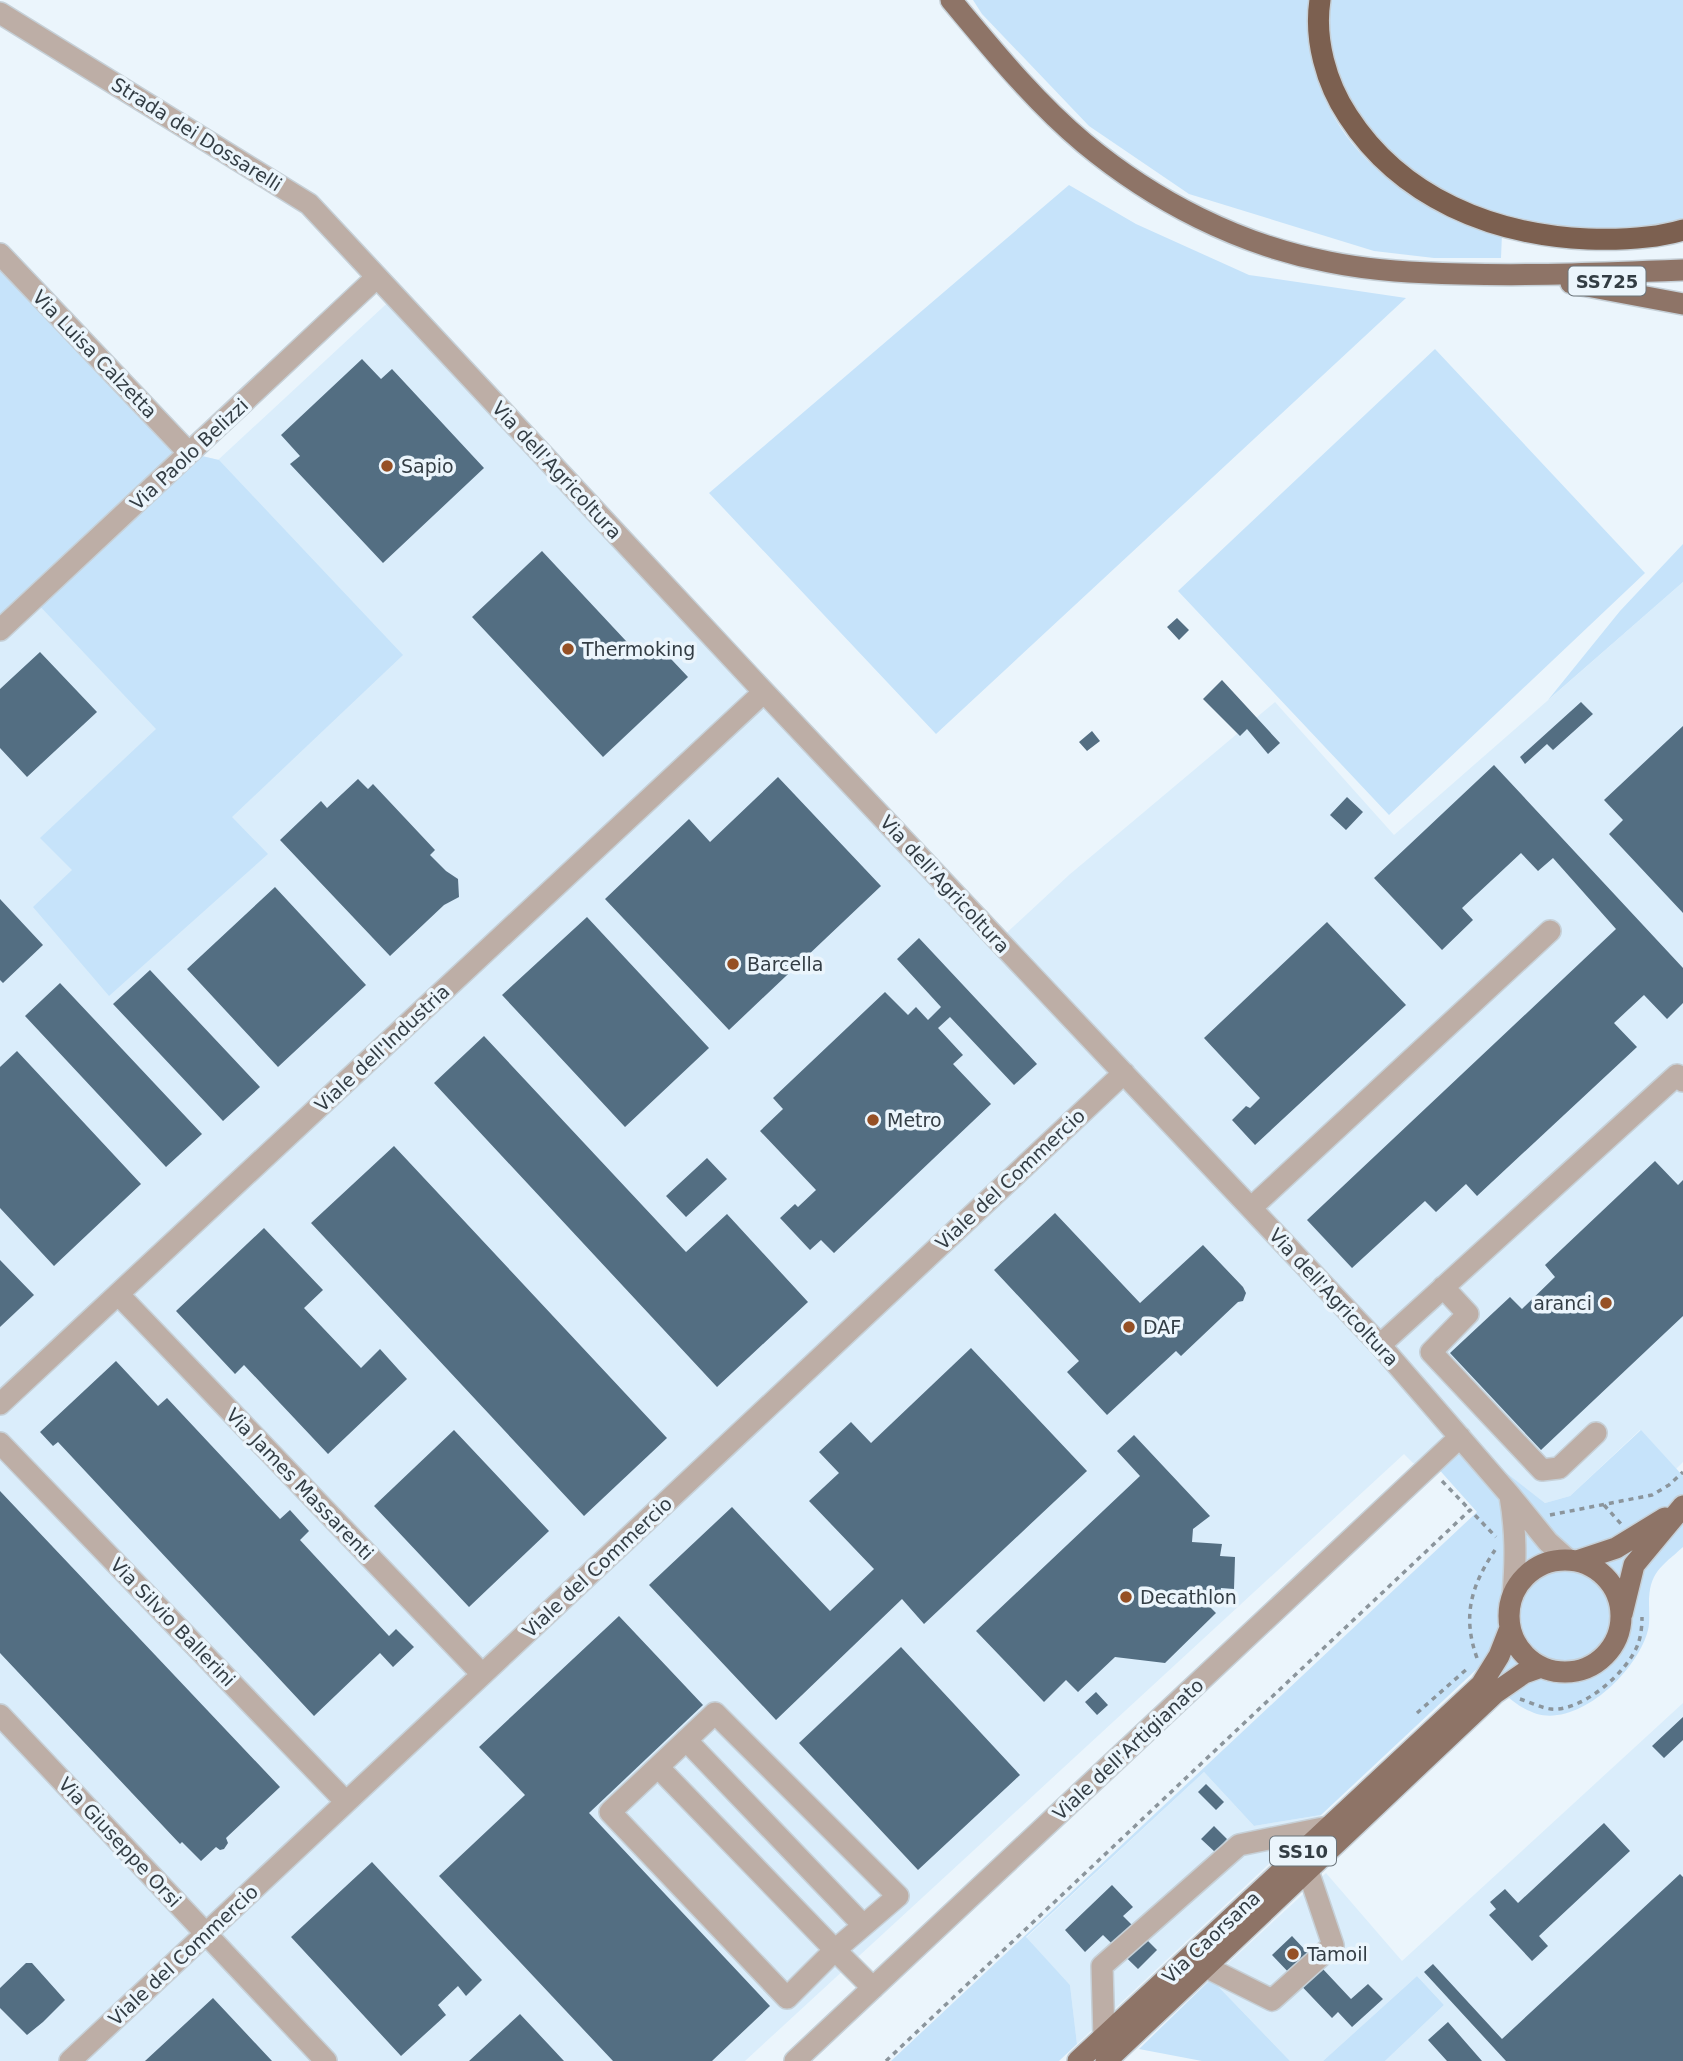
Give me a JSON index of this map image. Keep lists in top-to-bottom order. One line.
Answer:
{"streets":{"main road":["SS725","SS10","Via Caorsana"],"street":["Strada dei Dossarelli","Via Luisa Calzetta","Via Paolo Belizzi","Via dell'Agricoltura","Viale dell'Industria","Viale del Commercio","Via James Massarenti","Via Silvio Ballerini","Viale dell'Artigianato","Via Giuseppe Orsi"]},"crossings":[["Strada dei Dossarelli","Via Paolo Belizzi"],["Strada dei Dossarelli","Via dell'Agricoltura"],["Via Luisa Calzetta","Via Paolo Belizzi"],["Via Paolo Belizzi","Via dell'Agricoltura"],["Via dell'Agricoltura","Viale dell'Industria"],["Via dell'Agricoltura","Viale del Commercio"],["Via dell'Agricoltura","Viale dell'Artigianato"],["Via dell'Agricoltura","Via Caorsana"],["Viale dell'Industria","Via James Massarenti"],["Viale del Commercio","Via James Massarenti"],["Viale del Commercio","Via Silvio Ballerini"],["Viale del Commercio","Via Giuseppe Orsi"]],"places":["Sapio","Thermoking","Barcella","Metro","aranci","DAF","Decathlon","Tamoil"]}
